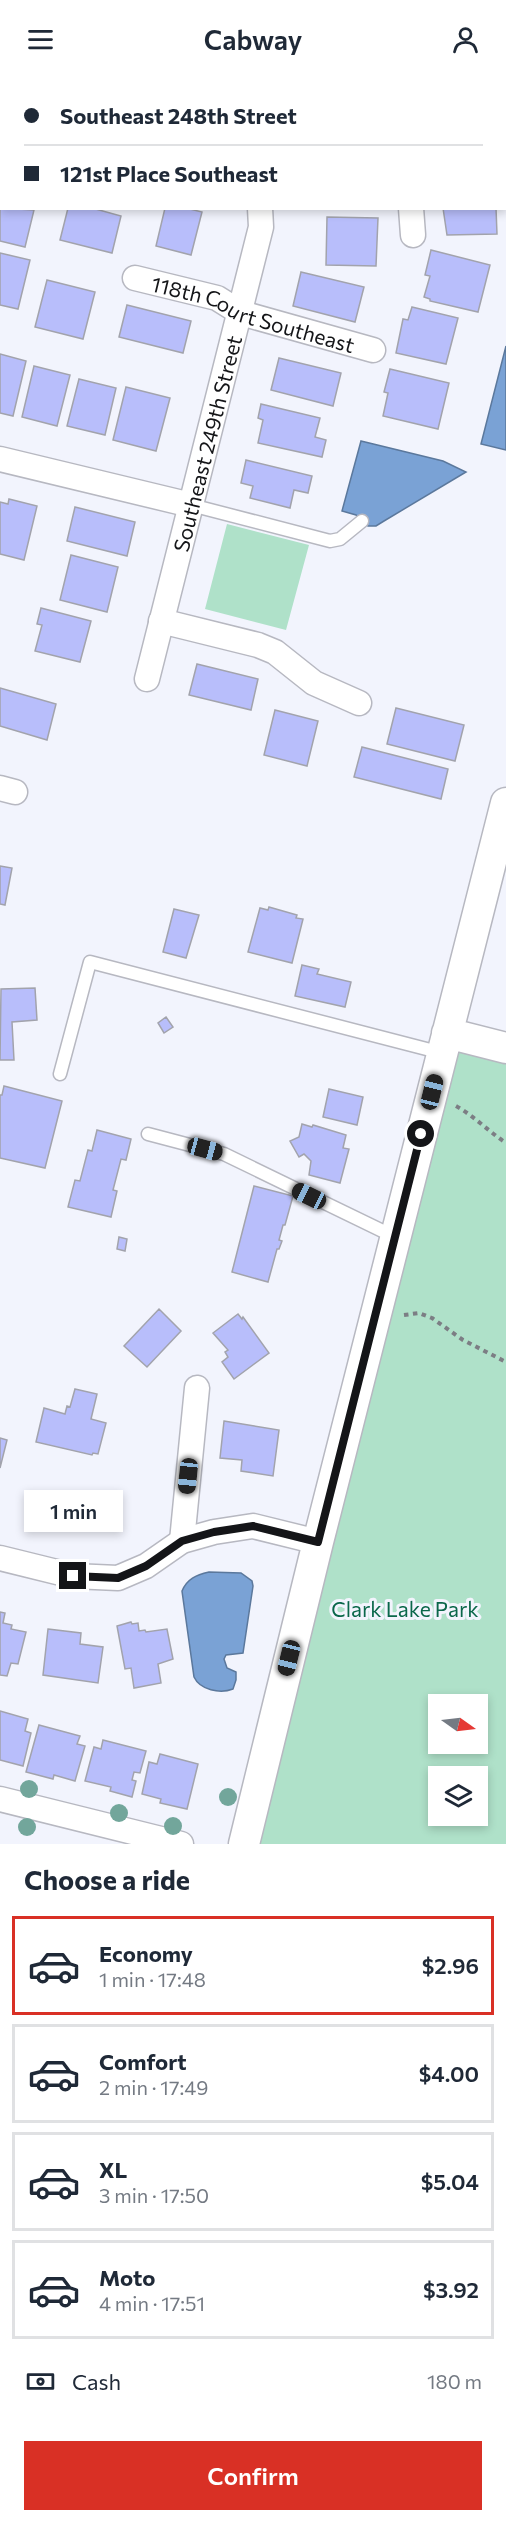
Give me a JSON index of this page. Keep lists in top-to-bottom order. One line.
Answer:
{"streets":{"street":["118th Court Southeast","Southeast 249th Street"]},"crossings":[["118th Court Southeast","Southeast 249th Street"]],"parks":["Clark Lake Park"],"north":"right","page":{"header":"Cabway","banner":["Southeast 248th Street","121st Place Southeast"],"bubble":"1 min","heading":"Choose a ride","list":[{"name":"Economy","note":"1 min · 17:48","value":"$2.96"},{"name":"Comfort","note":"2 min · 17:49","value":"$4.00"},{"name":"XL","note":"3 min · 17:50","value":"$5.04"},{"name":"Moto","note":"4 min · 17:51","value":"$3.92"}],"pay":["Cash","180 m"],"buttons":"Confirm"}}
